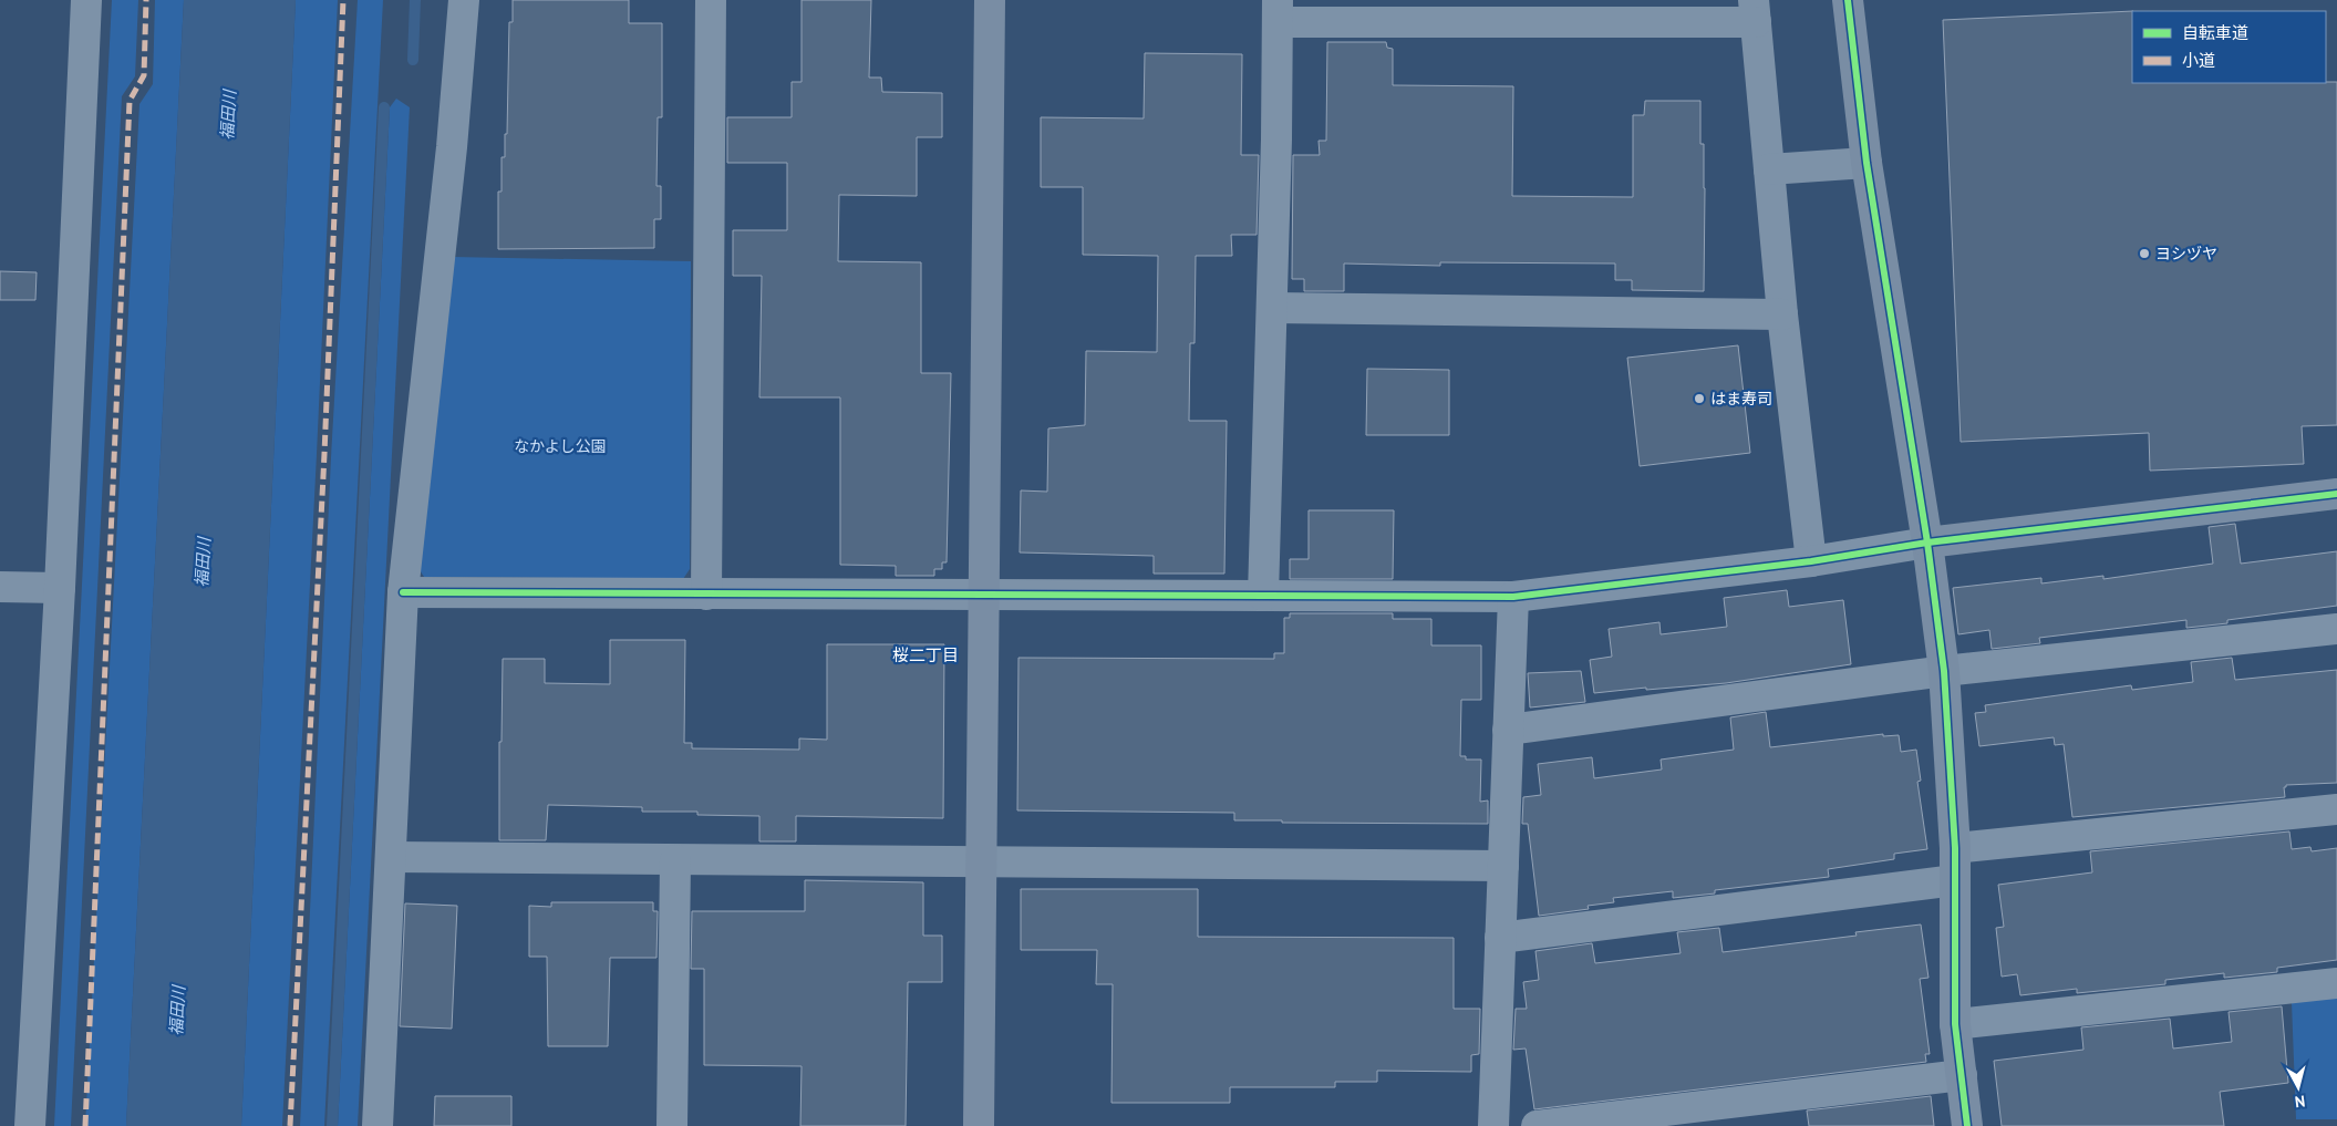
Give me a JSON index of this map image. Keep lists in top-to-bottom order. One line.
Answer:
{"districts":["桜二丁目"],"water":["福田川"],"parks":["なかよし公園"],"places":["ヨシヅヤ","はま寿司"],"legend":["自転車道","小道"],"north":"bottom"}
